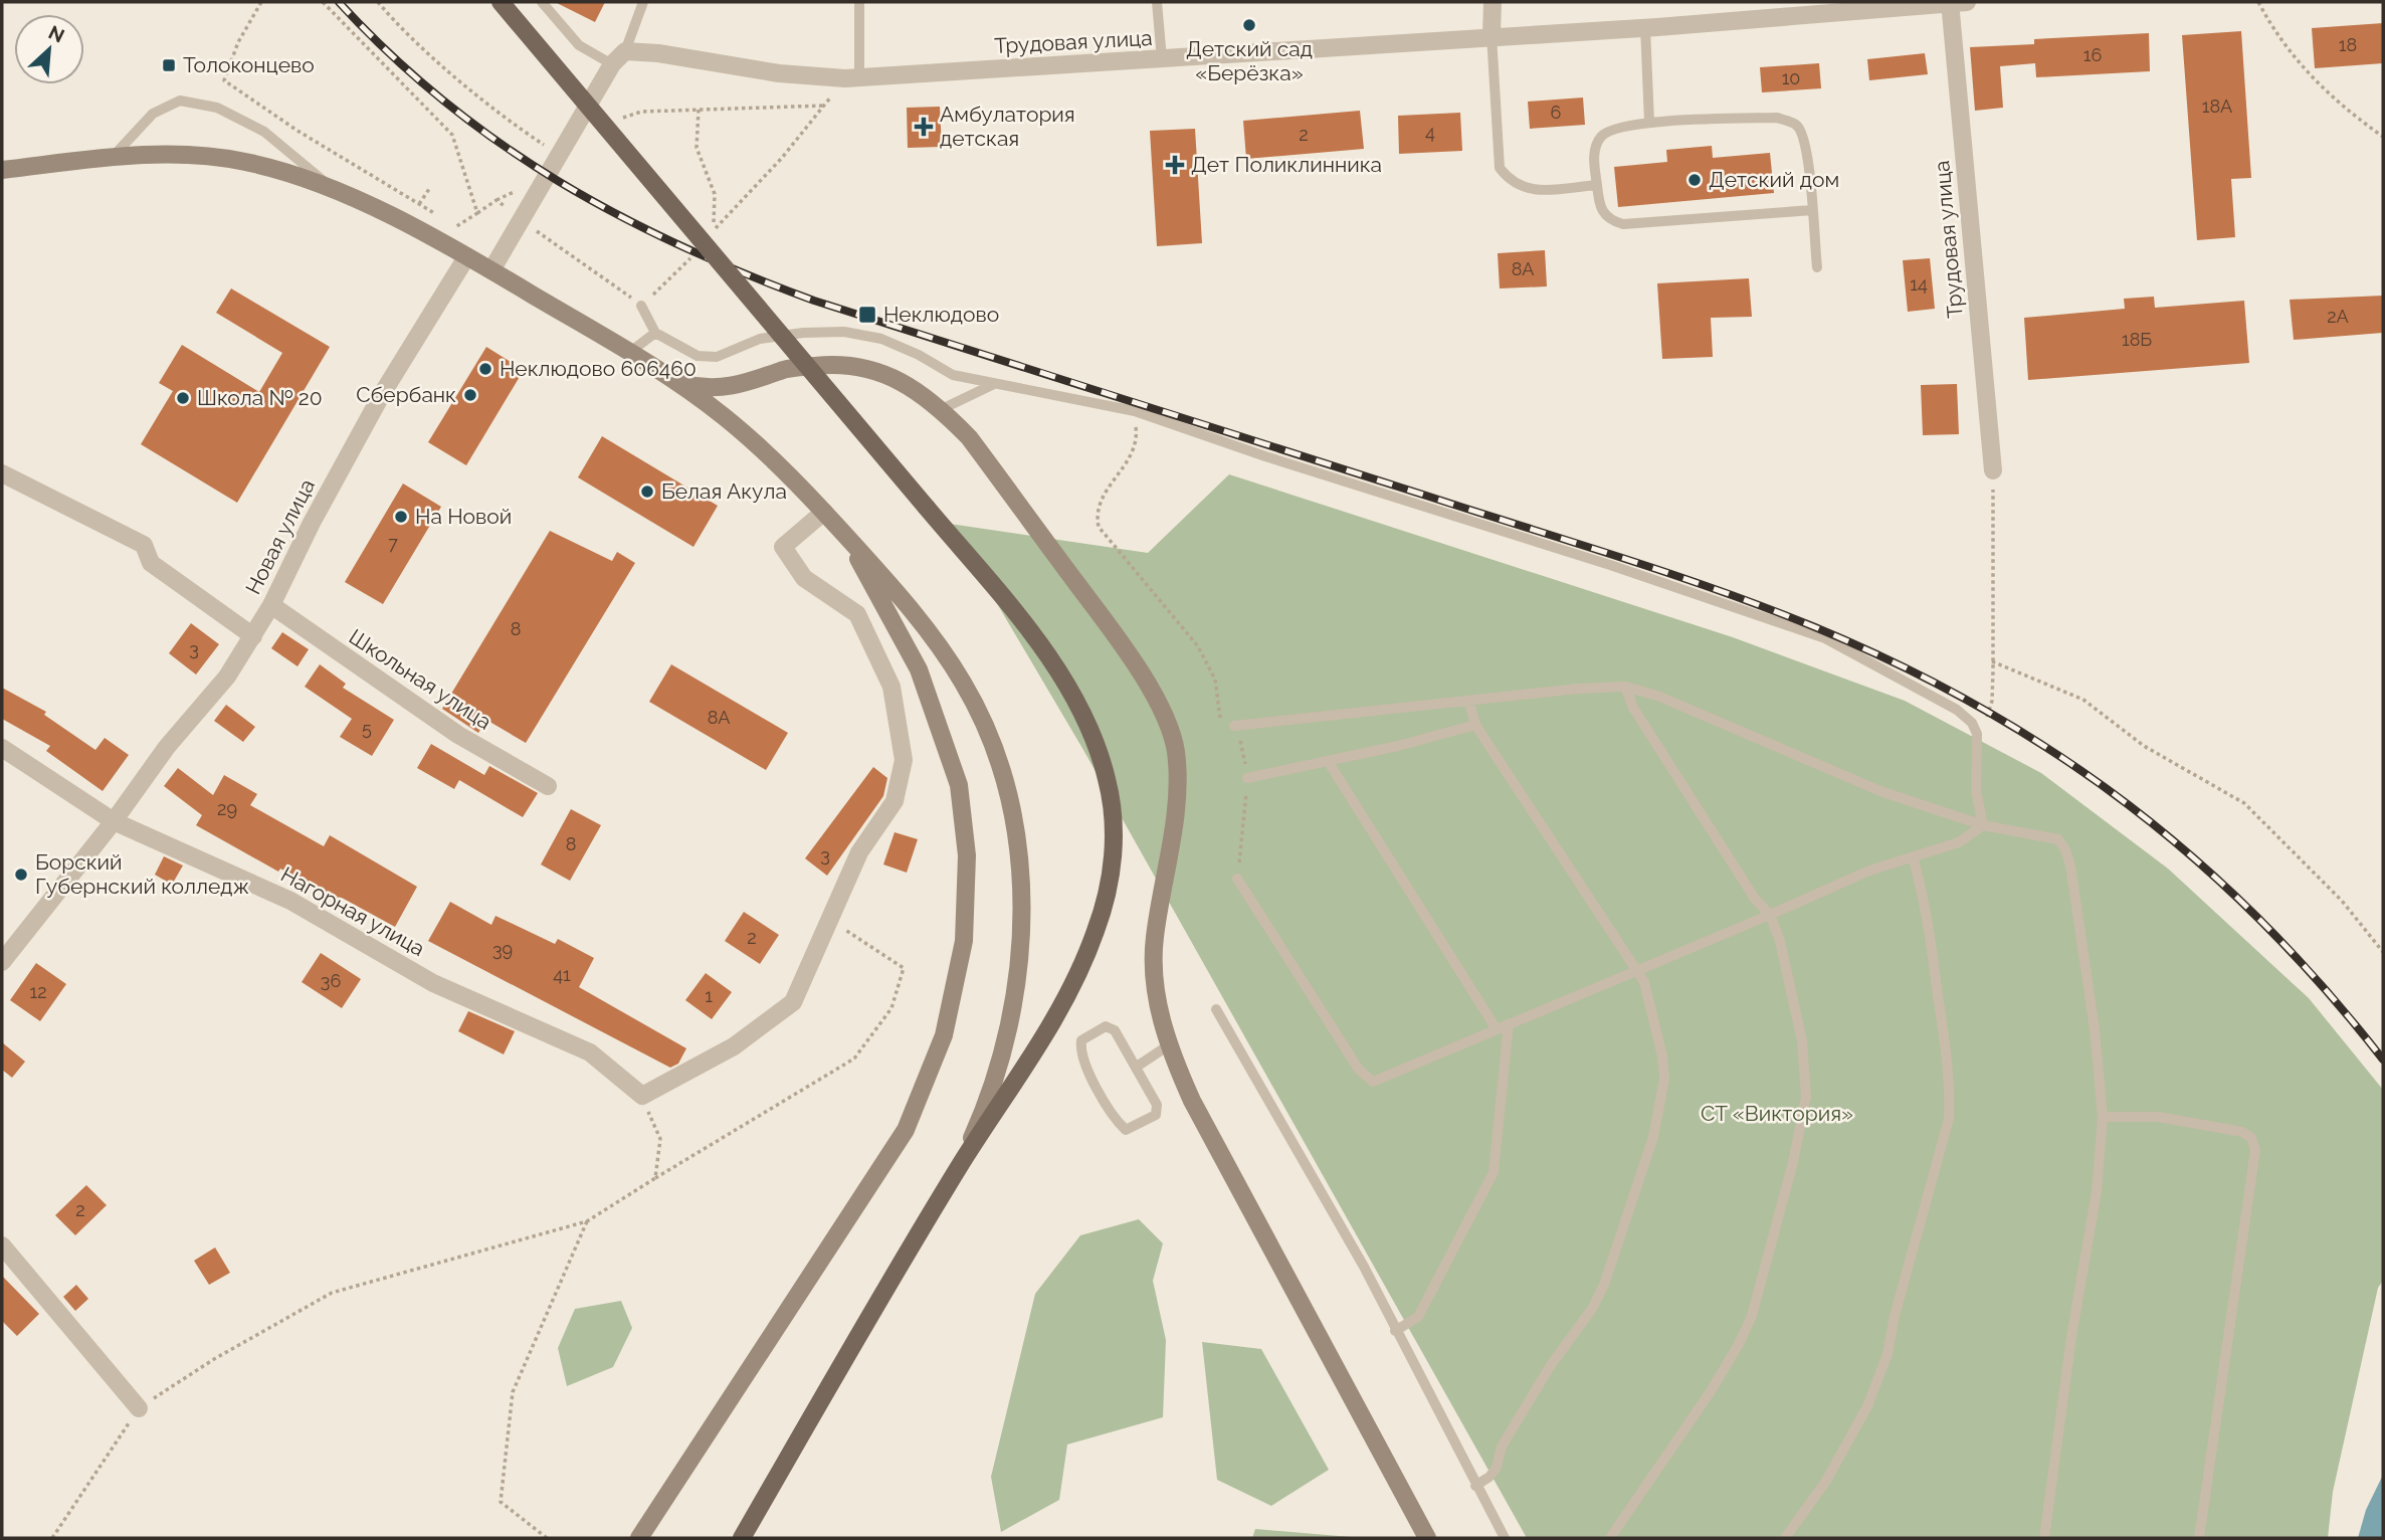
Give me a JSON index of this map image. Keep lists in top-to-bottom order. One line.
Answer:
{"streets":{"street":["Трудовая улица","Новая улица","Школьная улица","Нагорная улица"]},"crossings":[["Новая улица","Школьная улица"],["Новая улица","Нагорная улица"]],"parks":["СТ «Виктория»"],"places":{"other":["Детский сад «Берёзка»","Детский дом","Неклюдово 606460","Сбербанк","Школа № 20","Белая Акула","На Новой","Борский Губернский колледж"],"transit":["Толоконцево","Неклюдово"],"health":["Амбулатория детская","Дет Поликлинника"]},"house_numbers":["18","16","10","18А","6","4","2","8А","14","2А","18Б","7","8","3","8А","5","29","8","3","2","39","41","36","12","1","2"],"north":"top right"}
